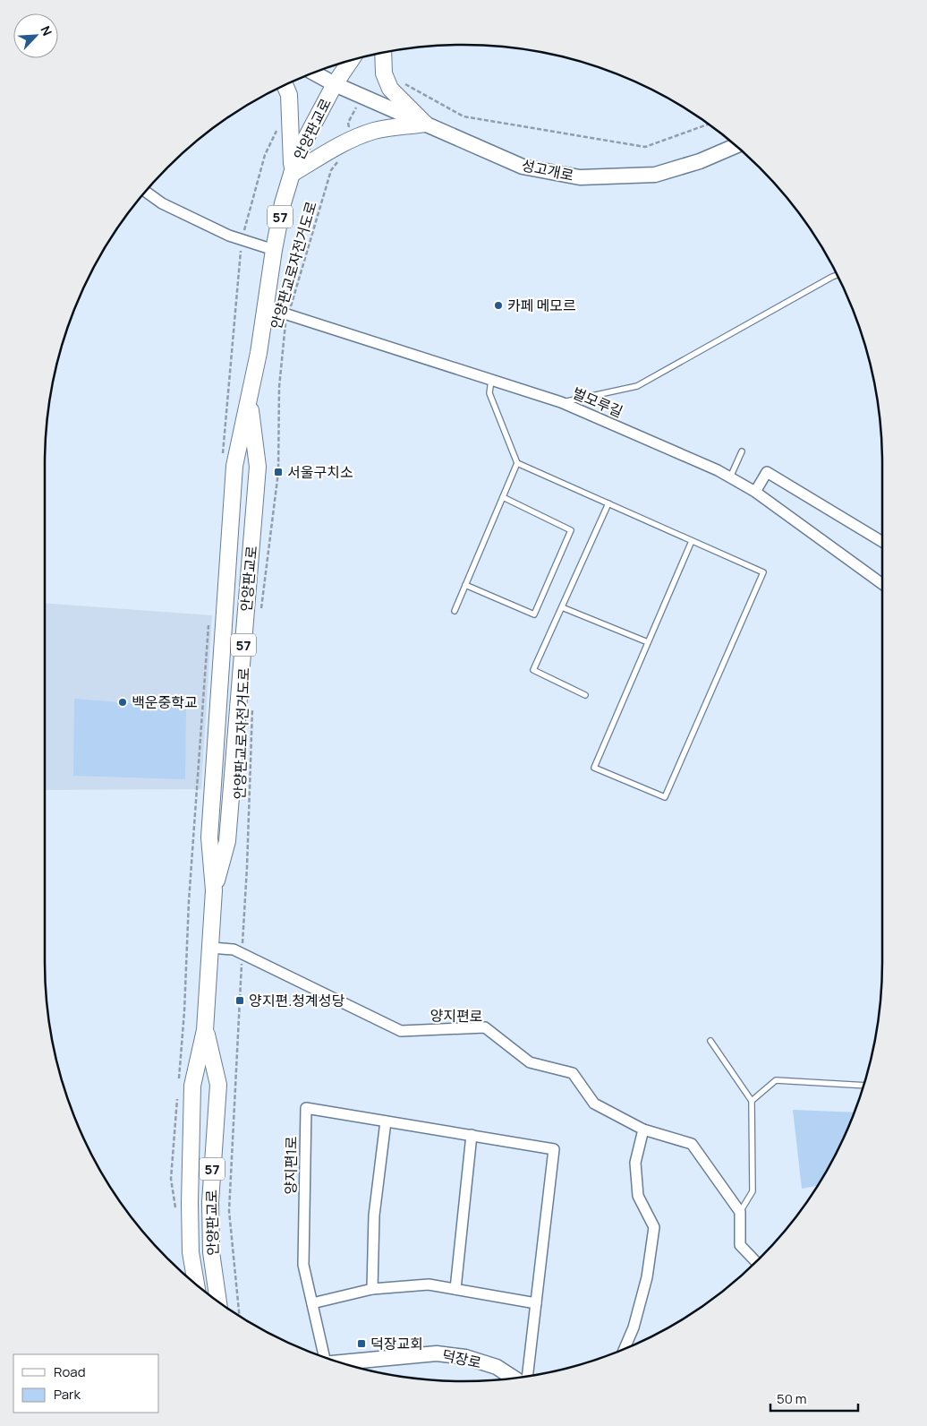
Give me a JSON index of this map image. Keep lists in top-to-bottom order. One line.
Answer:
{"streets":{"main road":["안양판교로","57"],"street":["성고개로","벌모루길","양지편로","양지편1로","덕장로"],"path":["안양판교로자전거도로"]},"crossings":[["안양판교로","성고개로"],["안양판교로","벌모루길"],["안양판교로","양지편로"],["안양판교로자전거도로","벌모루길"],["안양판교로자전거도로","양지편로"]],"places":{"other":["카페 메모르","백운중학교"],"transit":["서울구치소","양지편.청계성당","덕장교회"]},"legend":["Road","Park"],"scale_bar":"50 m","north":"top right"}
